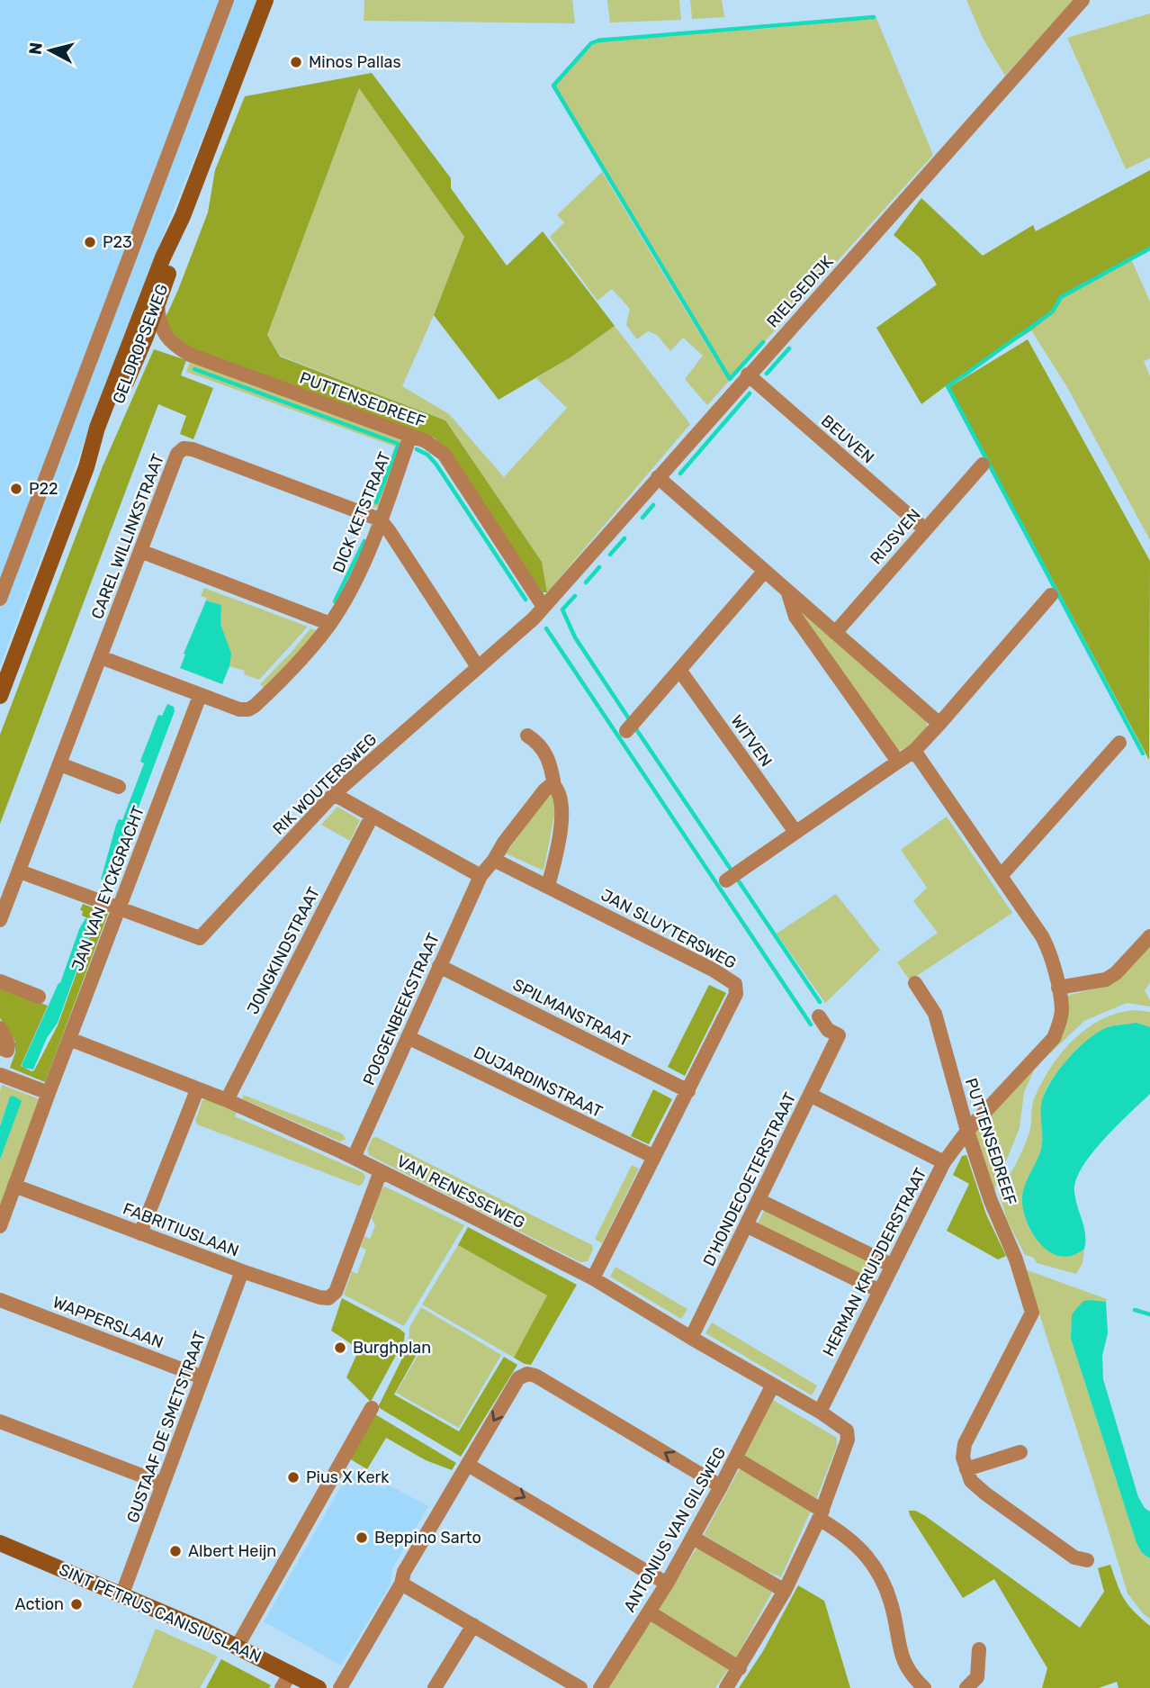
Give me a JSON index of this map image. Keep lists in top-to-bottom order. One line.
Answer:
{"streets":{"main road":["GELDROPSEWEG","SINT PETRUS CANISIUSLAAN"],"street":["RIELSEDIJK","PUTTENSEDREEF","BEUVEN","DICK KETSTRAAT","CAREL WILLINKSTRAAT","RIJSVEN","WITVEN","RIK WOUTERSWEG","JAN VAN EYCKGRACHT","JAN SLUYTERSWEG","JONGKINDSTRAAT","POGGENBEEKSTRAAT","SPILMANSTRAAT","DUJARDINSTRAAT","D'HONDECOETERSTRAAT","VAN RENESSEWEG","FABRITIUSLAAN","HERMAN KRUIJDERSTRAAT","WAPPERSLAAN","GUSTAAF DE SMETSTRAAT","ANTONIUS VAN GILSWEG"]},"crossings":[["RIELSEDIJK","PUTTENSEDREEF"],["RIELSEDIJK","BEUVEN"],["RIELSEDIJK","RIK WOUTERSWEG"],["GELDROPSEWEG","PUTTENSEDREEF"],["PUTTENSEDREEF","DICK KETSTRAAT"],["PUTTENSEDREEF","RIK WOUTERSWEG"],["PUTTENSEDREEF","HERMAN KRUIJDERSTRAAT"],["BEUVEN","RIJSVEN"],["DICK KETSTRAAT","CAREL WILLINKSTRAAT"],["DICK KETSTRAAT","JAN VAN EYCKGRACHT"],["RIK WOUTERSWEG","JAN VAN EYCKGRACHT"],["JAN VAN EYCKGRACHT","VAN RENESSEWEG"],["JAN VAN EYCKGRACHT","FABRITIUSLAAN"],["JAN SLUYTERSWEG","SPILMANSTRAAT"],["JAN SLUYTERSWEG","DUJARDINSTRAAT"],["JAN SLUYTERSWEG","VAN RENESSEWEG"],["JONGKINDSTRAAT","VAN RENESSEWEG"],["POGGENBEEKSTRAAT","SPILMANSTRAAT"],["POGGENBEEKSTRAAT","DUJARDINSTRAAT"],["POGGENBEEKSTRAAT","VAN RENESSEWEG"],["D'HONDECOETERSTRAAT","VAN RENESSEWEG"],["VAN RENESSEWEG","FABRITIUSLAAN"],["VAN RENESSEWEG","HERMAN KRUIJDERSTRAAT"],["VAN RENESSEWEG","ANTONIUS VAN GILSWEG"],["FABRITIUSLAAN","GUSTAAF DE SMETSTRAAT"],["WAPPERSLAAN","GUSTAAF DE SMETSTRAAT"],["GUSTAAF DE SMETSTRAAT","SINT PETRUS CANISIUSLAAN"]],"places":["Minos Pallas","P23","P22","Burghplan","Pius X Kerk","Beppino Sarto","Albert Heijn","Action"],"north":"left"}
